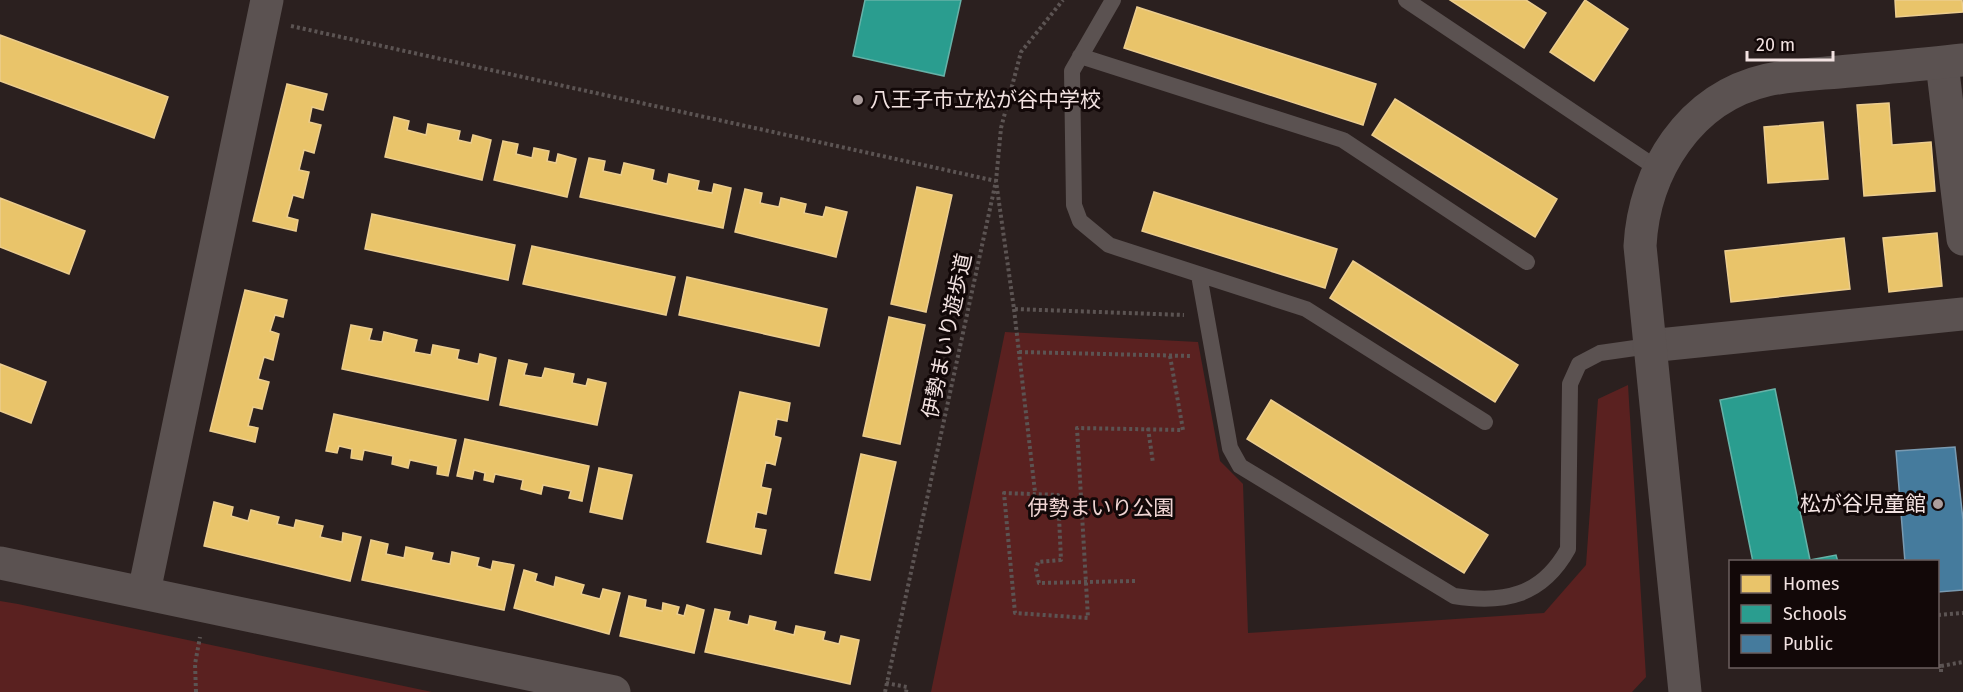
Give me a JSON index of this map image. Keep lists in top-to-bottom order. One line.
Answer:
{"streets":{"path":["伊勢まいり遊歩道"]},"parks":["伊勢まいり公園"],"places":["八王子市立松が谷中学校","松が谷児童館"],"legend":["Homes","Schools","Public"],"scale_bar":"20 m"}
